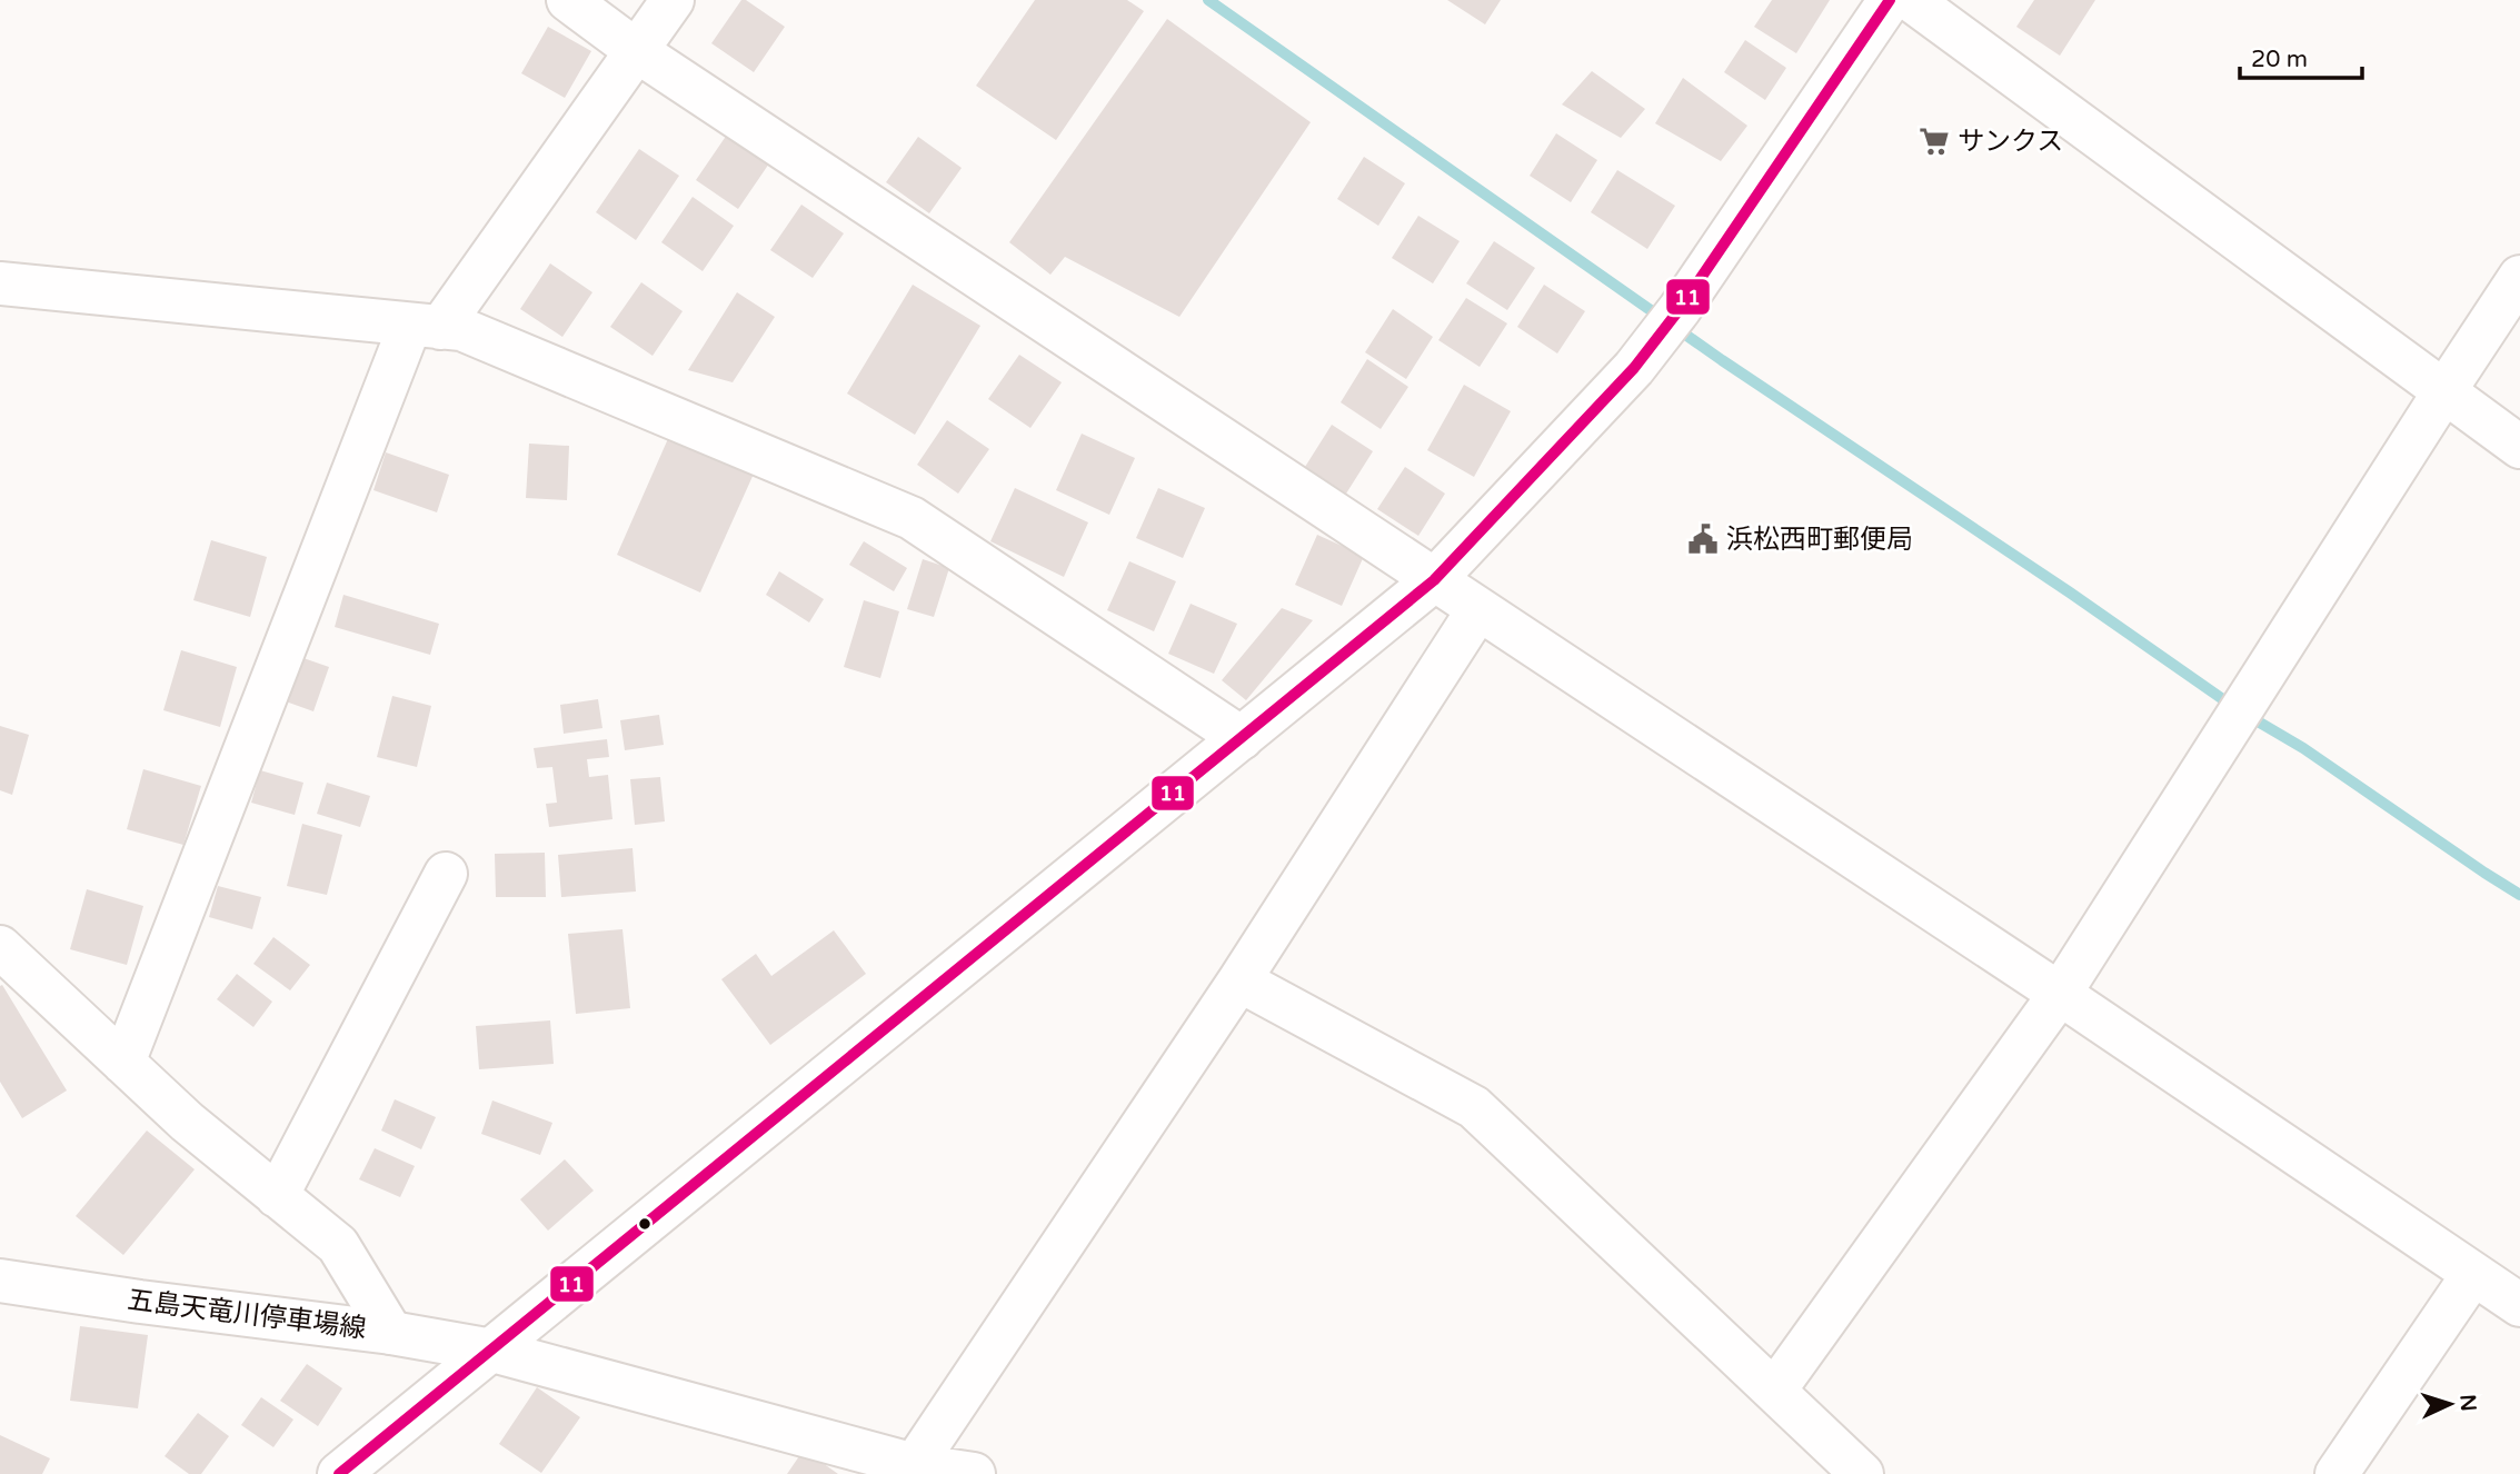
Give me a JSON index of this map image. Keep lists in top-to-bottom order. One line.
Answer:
{"streets":{"main road":["五島天竜川停車場線"]},"places":{"supermarket":["サンクス"],"public building":["浜松西町郵便局"]},"lines":["transit line 11"],"scale_bar":"20 m","north":"right"}
